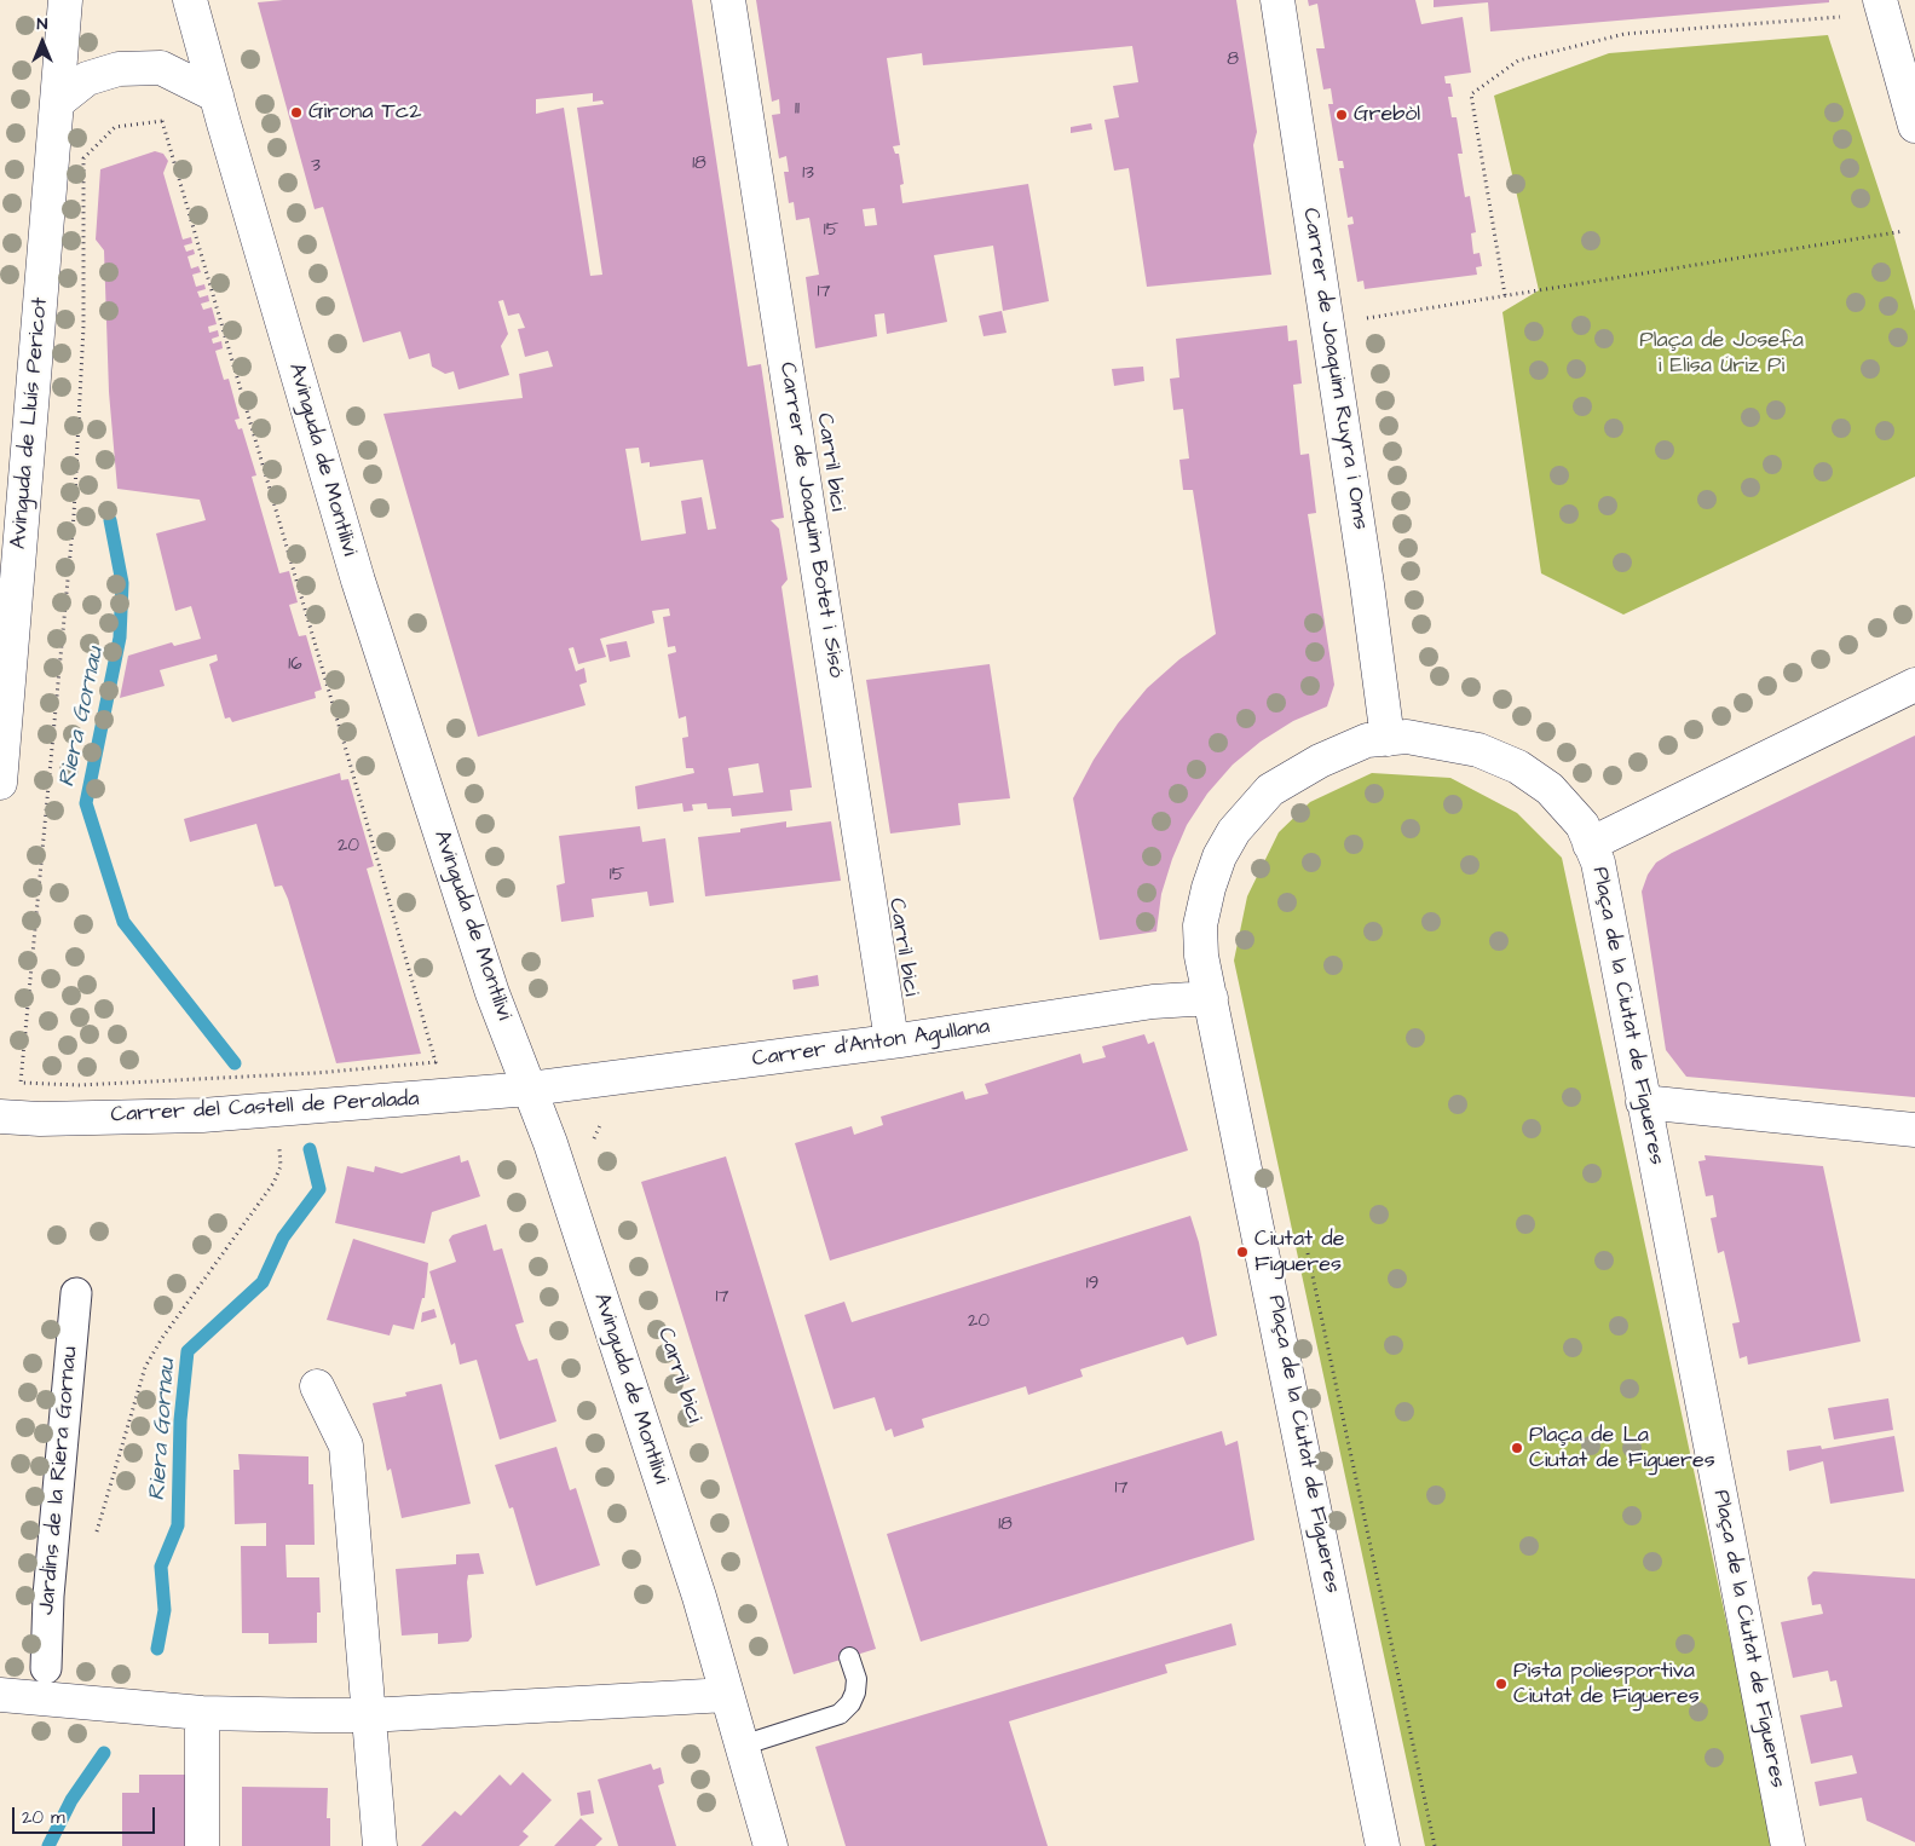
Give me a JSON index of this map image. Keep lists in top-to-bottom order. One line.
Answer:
{"streets":{"street":["Carrer de Joaquim Ruyra i Oms","Avinguda de Lluís Pericot","Avinguda de Montilivi","Carrer de Joaquim Botet i Sisó","Plaça de la Ciutat de Figueres","Carrer d'Anton Agullana","Carrer del Castell de Peralada","Jardins de la Riera Gornau"]},"crossings":[["Carrer de Joaquim Ruyra i Oms","Plaça de la Ciutat de Figueres"],["Avinguda de Montilivi","Carrer d'Anton Agullana"],["Avinguda de Montilivi","Carrer del Castell de Peralada"],["Carrer de Joaquim Botet i Sisó","Carrer d'Anton Agullana"],["Plaça de la Ciutat de Figueres","Carrer d'Anton Agullana"],["Carrer d'Anton Agullana","Carrer del Castell de Peralada"]],"water":["Riera Gornau"],"parks":["Plaça de Josefa i Elisa Úriz Pi"],"places":["Girona Tc2","Grebòl","Ciutat de Figueres","Plaça de La Ciutat de Figueres","Pista poliesportiva Ciutat de Figueres"],"house_numbers":["8","11","18","3","13","15","17","16","20","15","19","17","20","17","18"],"scale_bar":"20 m","north":"top"}
